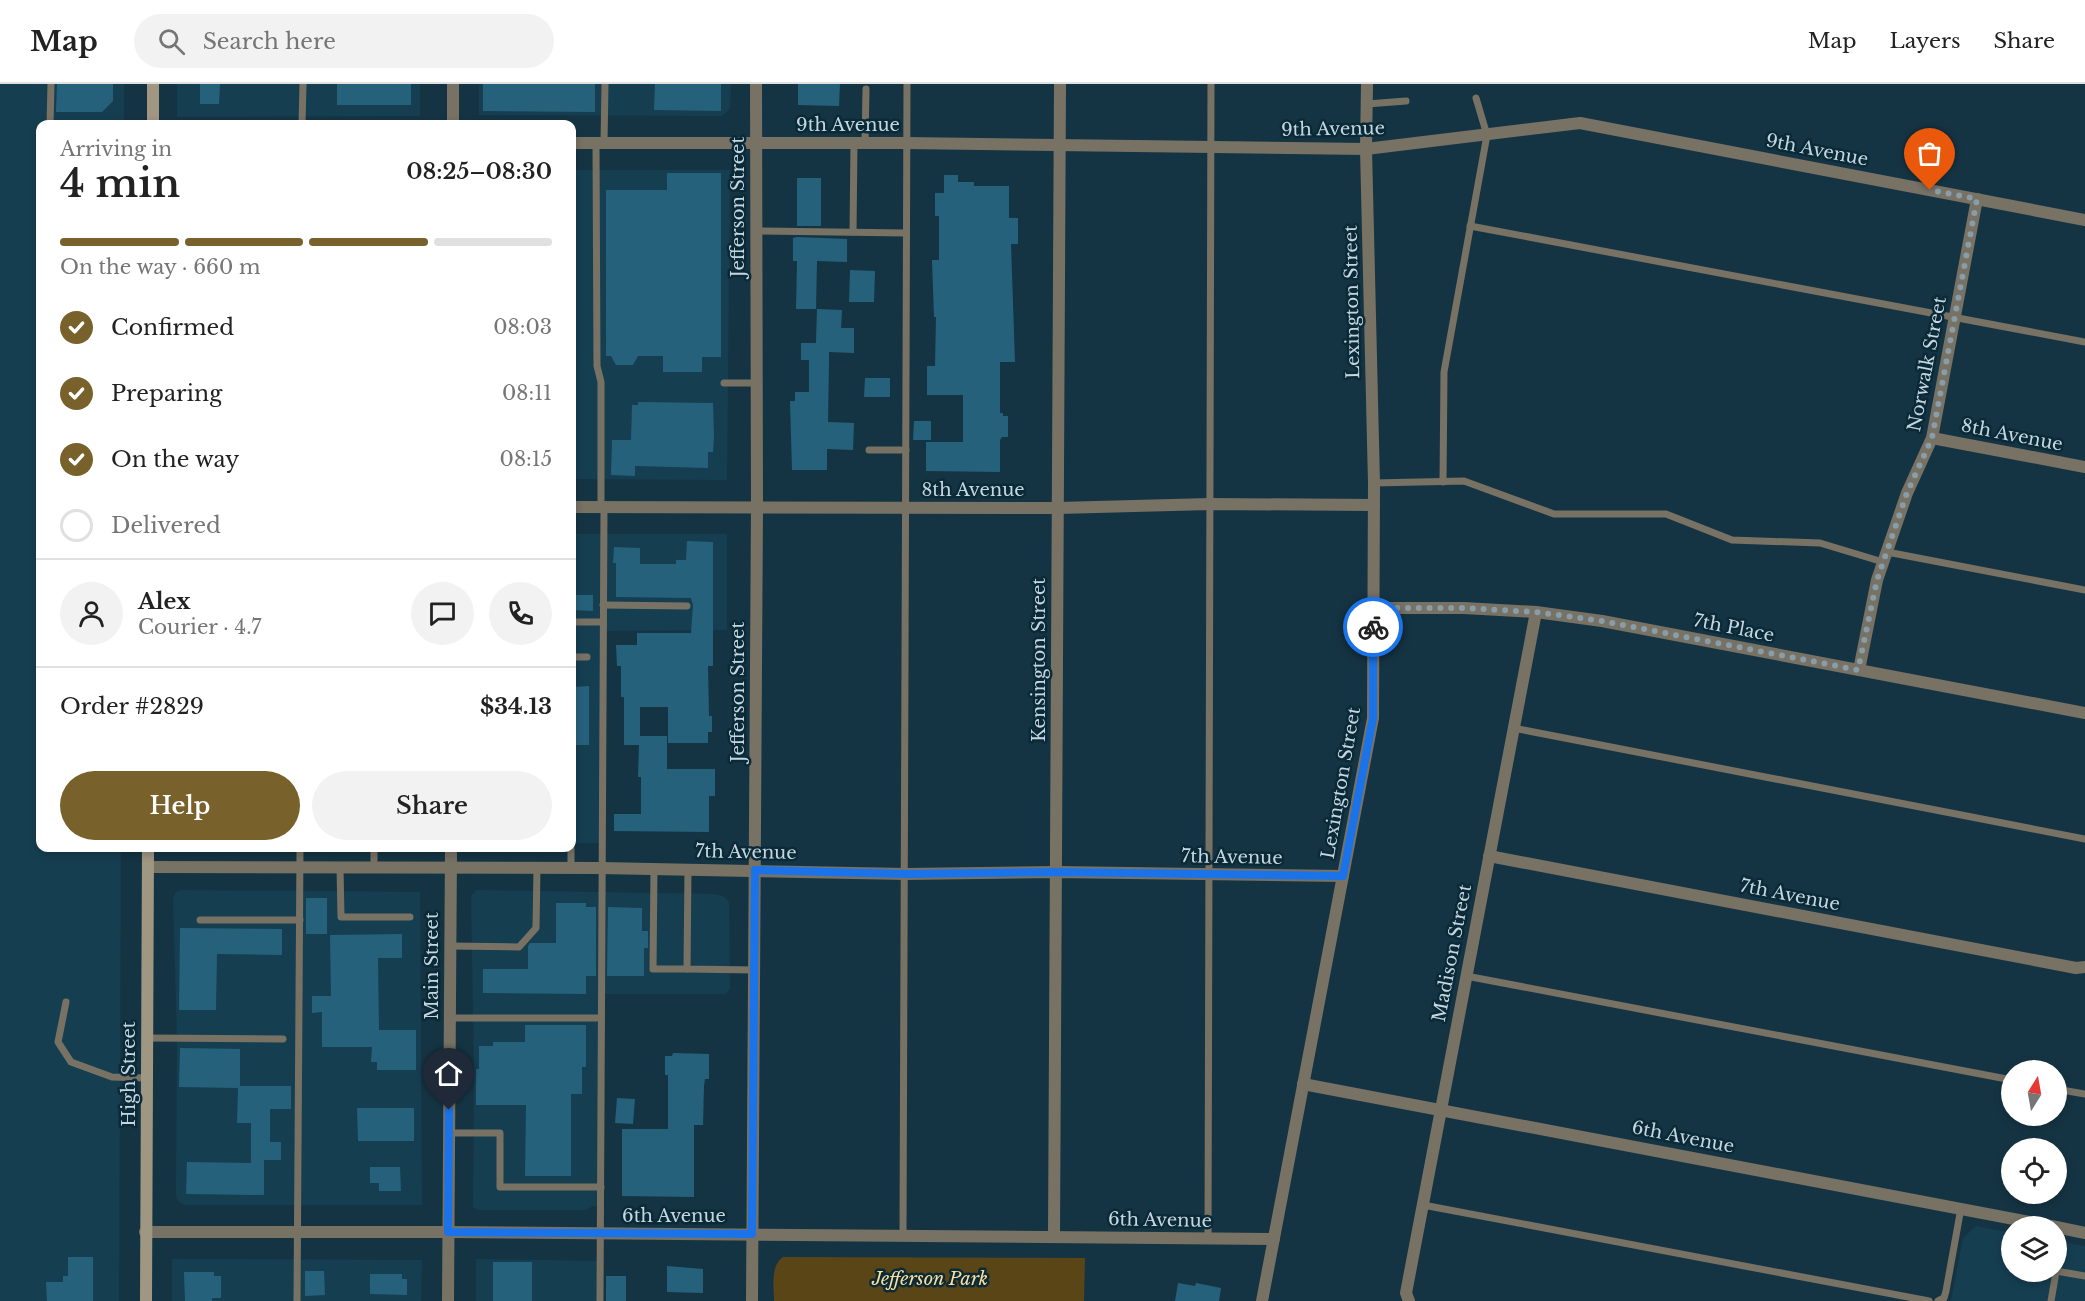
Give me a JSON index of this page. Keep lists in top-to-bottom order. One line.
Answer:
{"streets":{"main road":["High Street"],"street":["9th Avenue","Jefferson Street","Lexington Street","Norwalk Street","8th Avenue","7th Place","Kensington Street","7th Avenue","Madison Street","Main Street","6th Avenue"]},"crossings":[["9th Avenue","Jefferson Street"],["9th Avenue","Lexington Street"],["9th Avenue","Norwalk Street"],["9th Avenue","Kensington Street"],["Jefferson Street","8th Avenue"],["Jefferson Street","7th Avenue"],["Jefferson Street","6th Avenue"],["Lexington Street","8th Avenue"],["Lexington Street","7th Place"],["Lexington Street","7th Avenue"],["Lexington Street","6th Avenue"],["Norwalk Street","8th Avenue"],["Norwalk Street","7th Place"],["8th Avenue","Kensington Street"],["7th Place","Madison Street"],["Kensington Street","7th Avenue"],["Kensington Street","6th Avenue"],["7th Avenue","Madison Street"],["7th Avenue","Main Street"],["7th Avenue","High Street"],["Madison Street","6th Avenue"],["Main Street","6th Avenue"],["High Street","6th Avenue"]],"parks":["Jefferson Park"],"north":"top","page":{"header":"Map","search":"Search here","nav":["Map","Layers","Share"],"heading":["4 min","Arriving in","08:25–08:30"],"panel":["Alex","Courier · 4.7","Order #2829","$34.13"],"bar":"On the way · 660 m","list":[["Confirmed","08:03"],["Preparing","08:11"],["On the way","08:15"],"Delivered"],"buttons":["Help","Share"]}}
